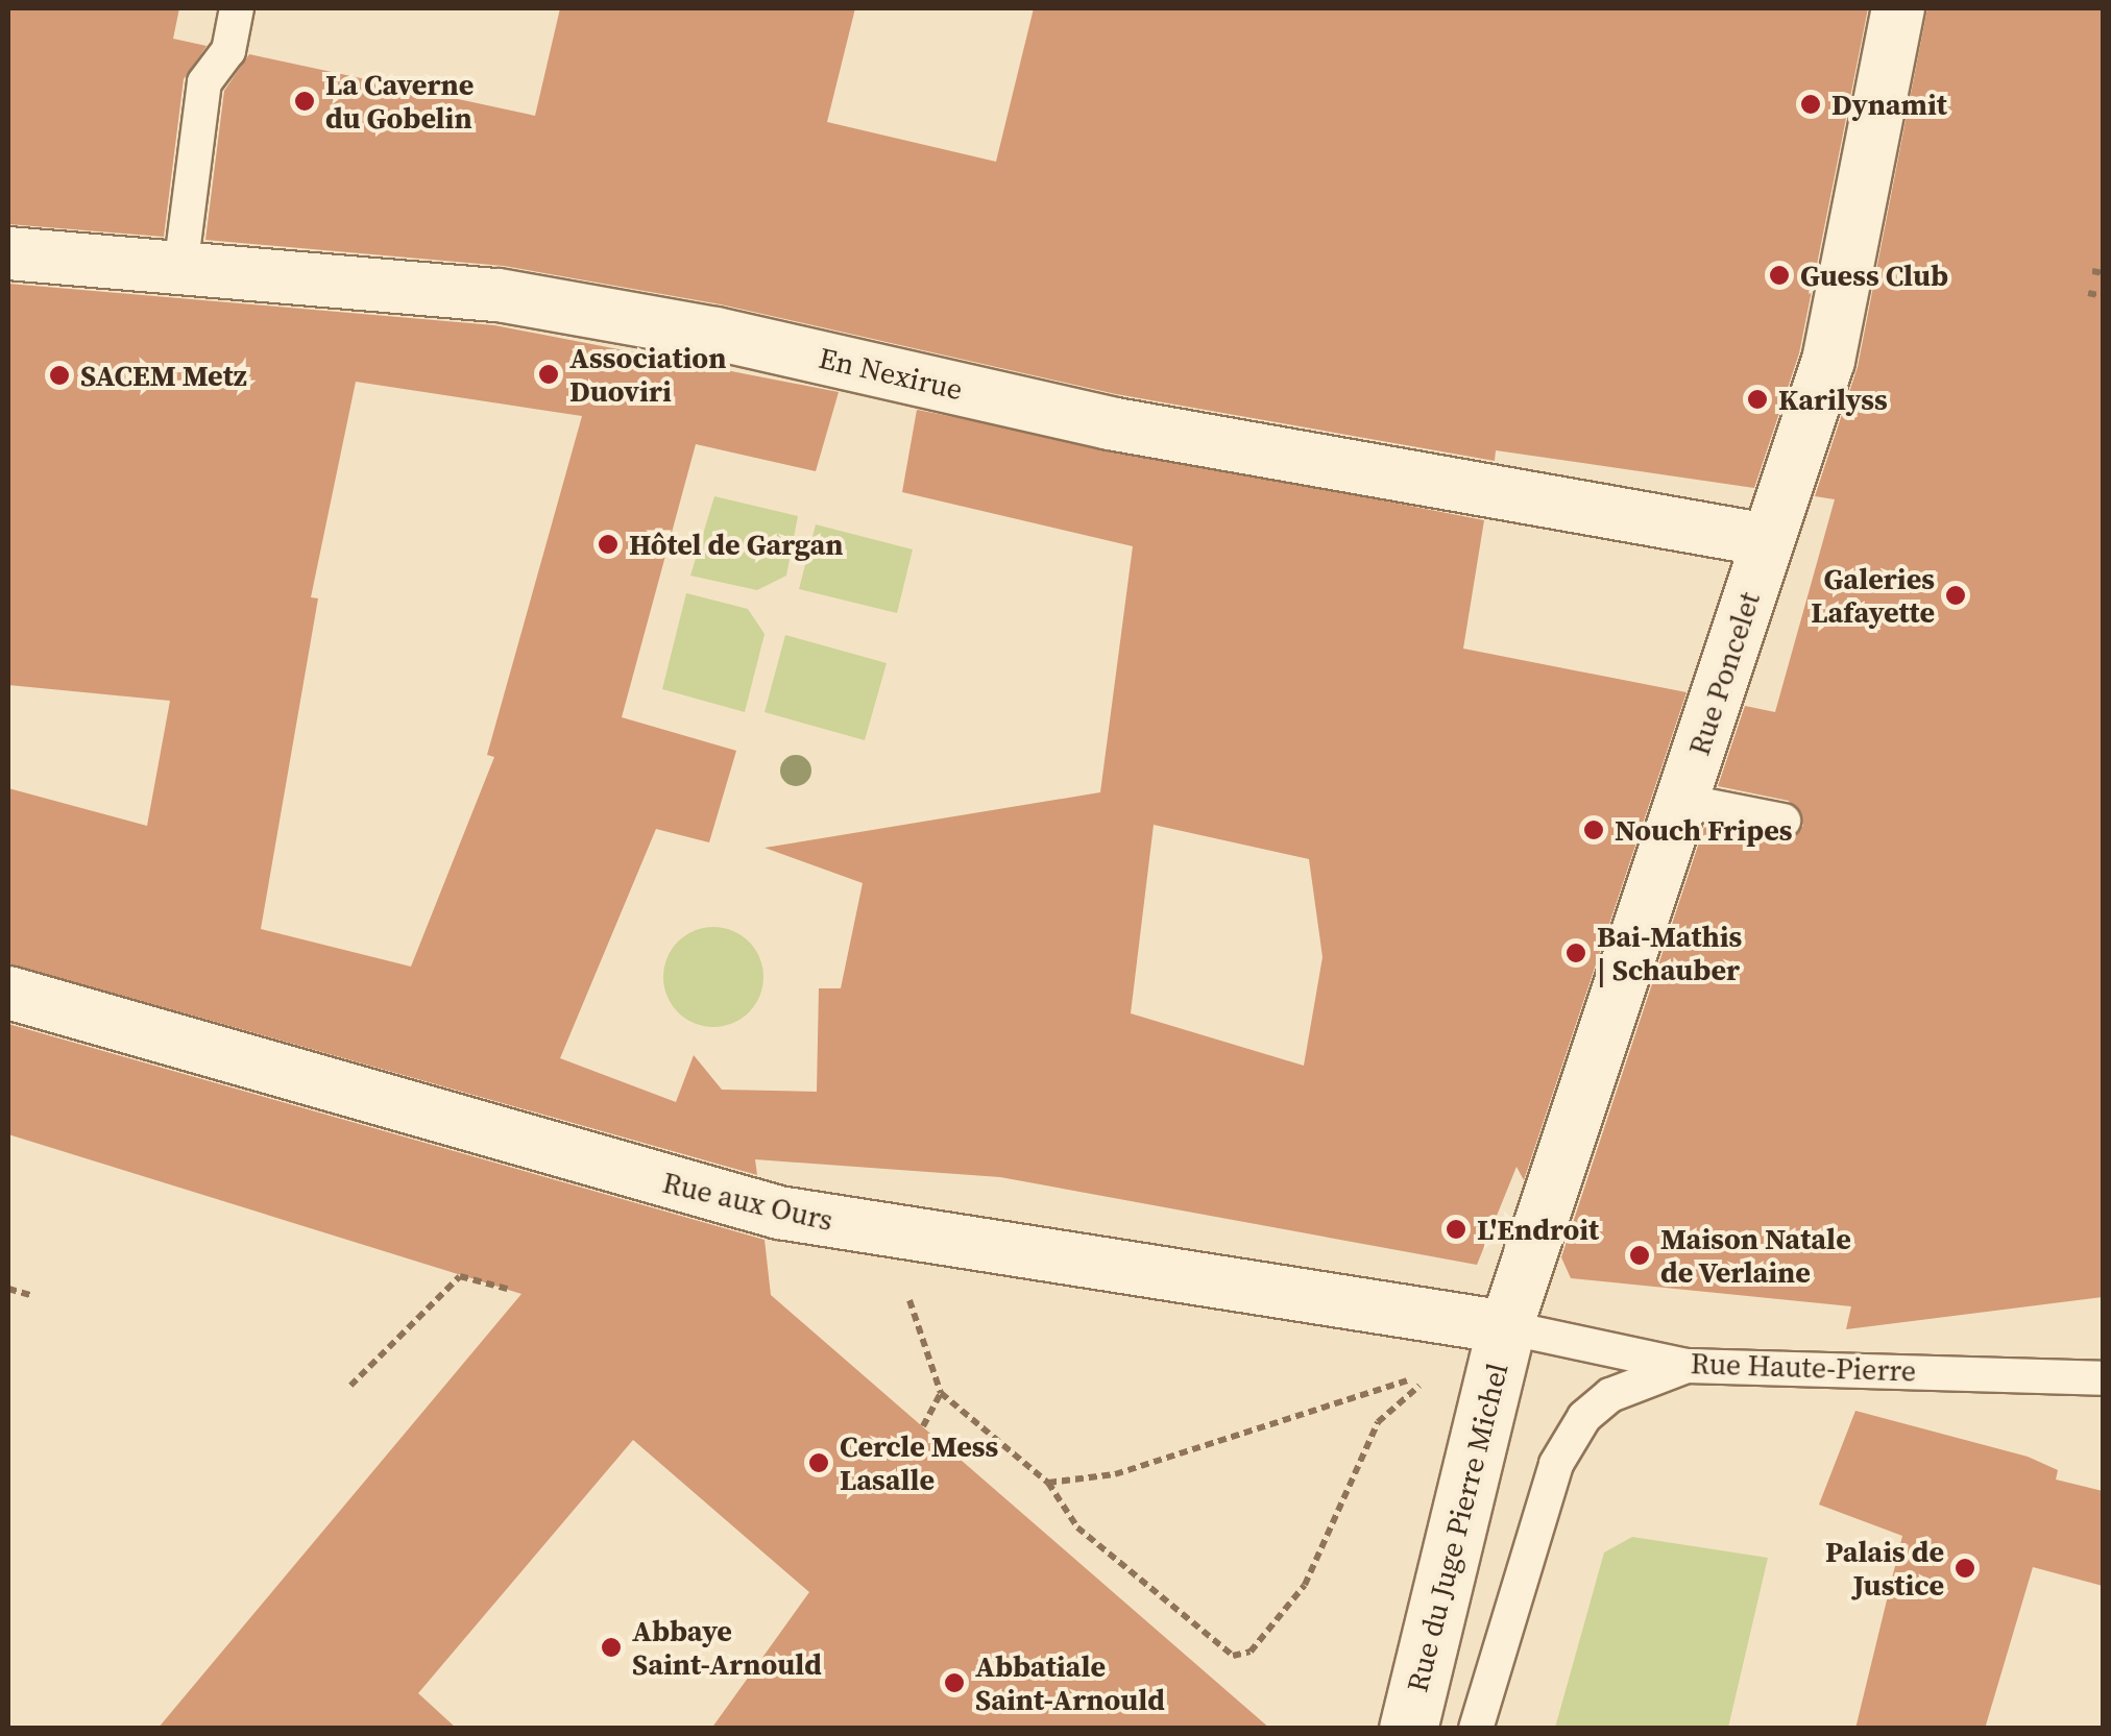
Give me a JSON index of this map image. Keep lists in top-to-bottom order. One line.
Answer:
{"streets":{"street":["En Nexirue","Rue Poncelet","Rue aux Ours","Rue du Juge Pierre Michel"],"lane":["Rue Haute-Pierre"]},"crossings":[["En Nexirue","Rue Poncelet"],["Rue Poncelet","Rue aux Ours"],["Rue Poncelet","Rue Haute-Pierre"],["Rue Poncelet","Rue du Juge Pierre Michel"],["Rue aux Ours","Rue Haute-Pierre"],["Rue aux Ours","Rue du Juge Pierre Michel"],["Rue Haute-Pierre","Rue du Juge Pierre Michel"]],"places":["La Caverne du Gobelin","Dynamit","Guess Club","Association Duoviri","SACEM Metz","Karilyss","Hôtel de Gargan","Galeries Lafayette","Nouch Fripes","Bai-Mathis | Schauber","L'Endroit","Maison Natale de Verlaine","Cercle Mess Lasalle","Palais de Justice","Abbaye Saint-Arnould","Abbatiale Saint-Arnould"]}
